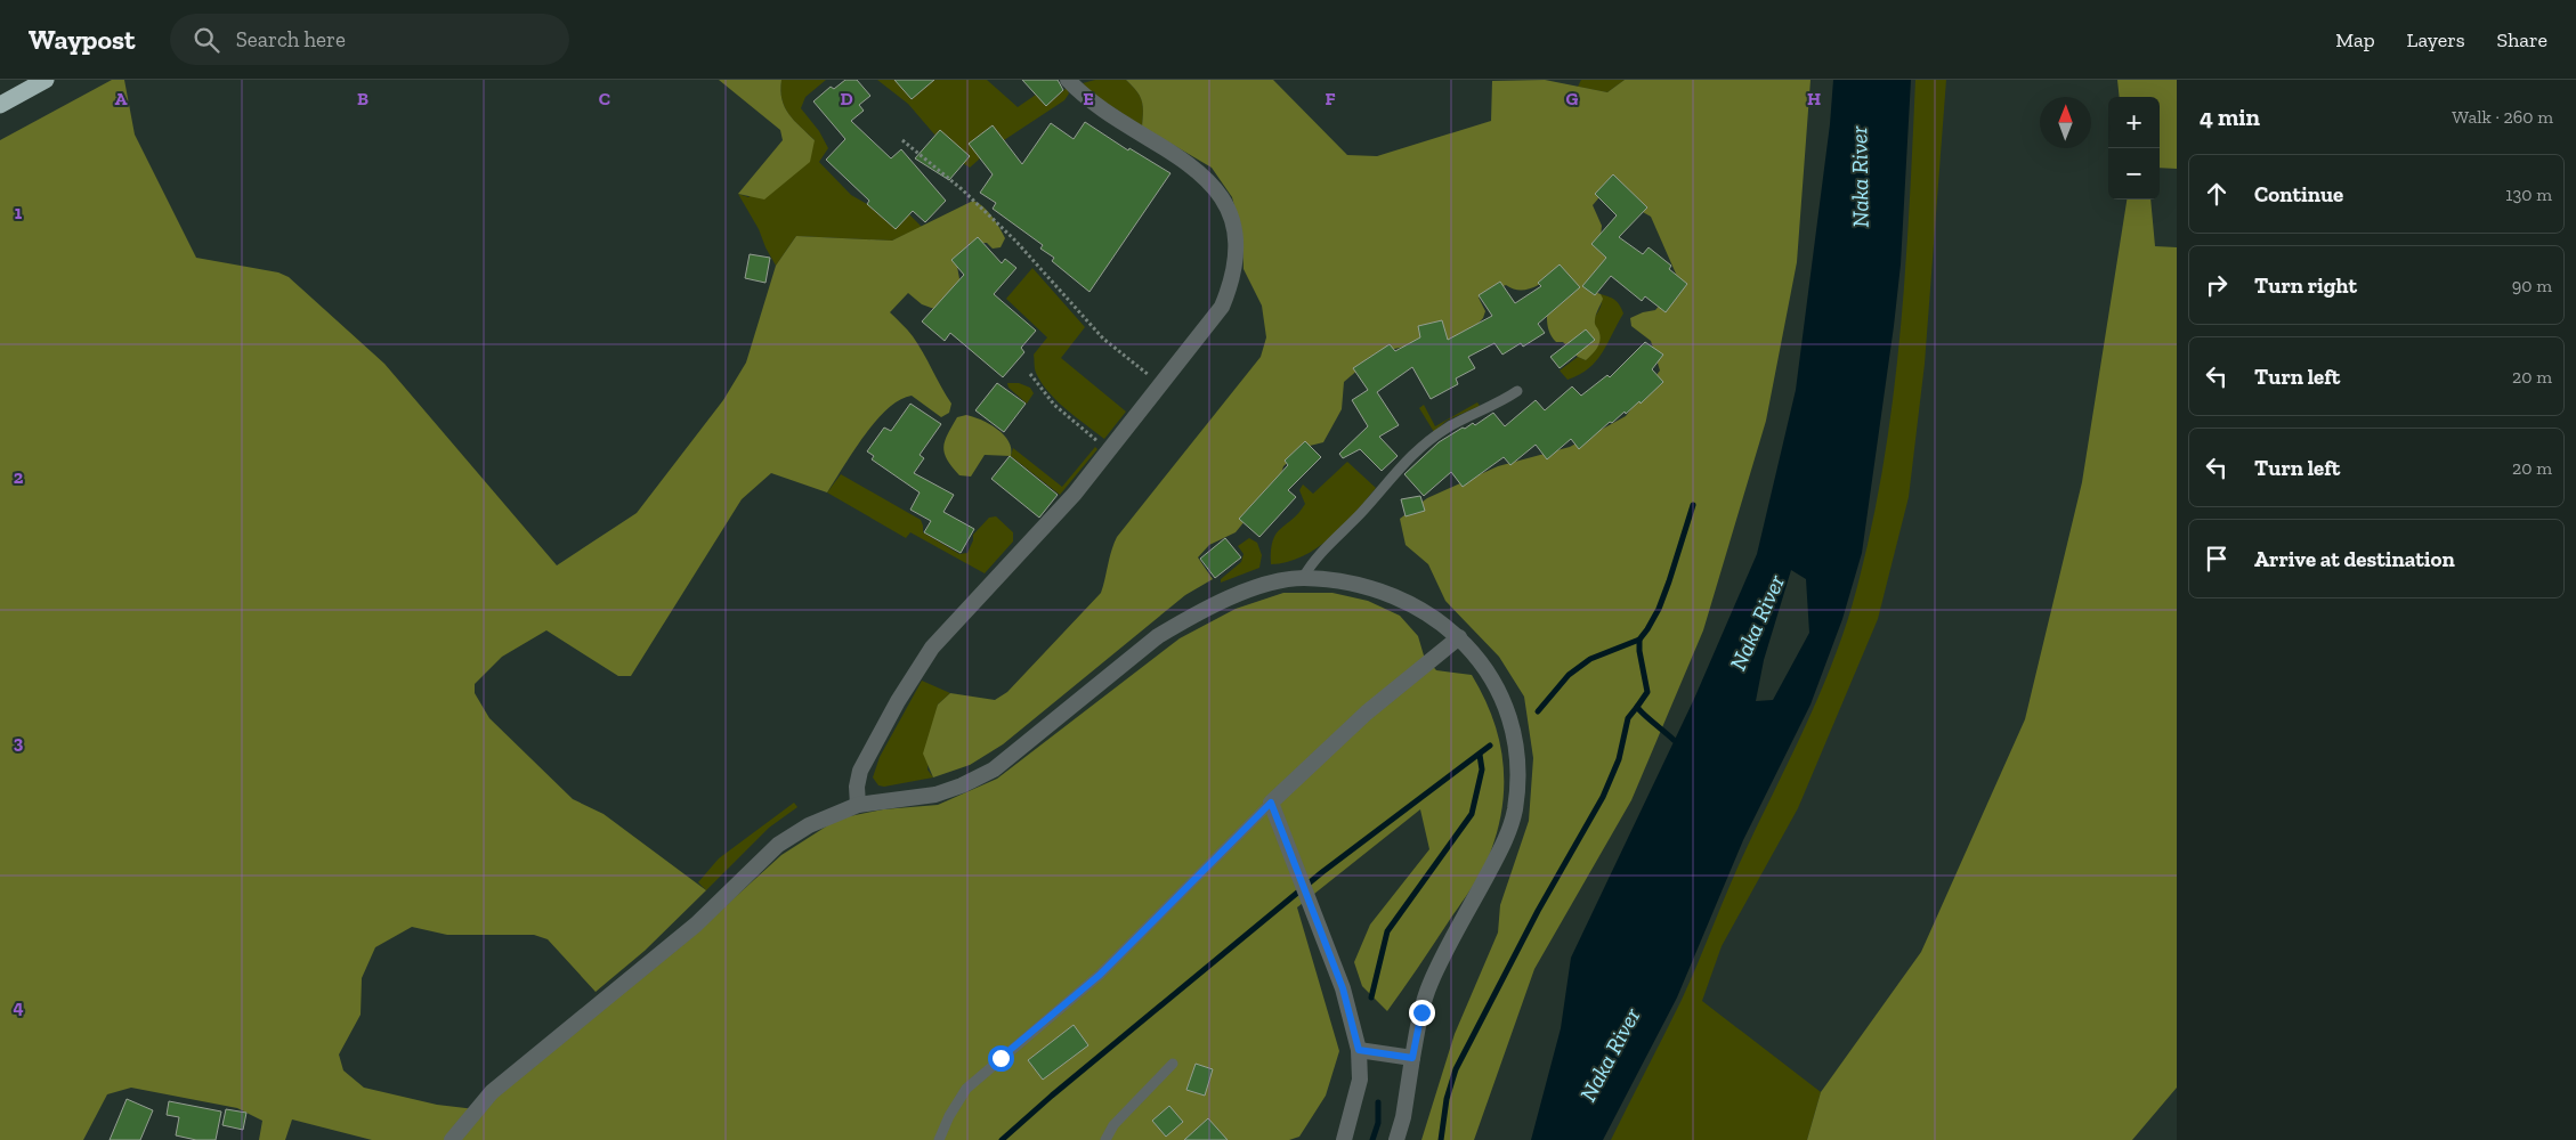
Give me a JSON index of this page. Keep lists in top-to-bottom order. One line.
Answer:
{"water":["Naka River"],"north":"top","page":{"header":"Waypost","search":"Search here","nav":["Map","Layers","Share"],"heading":["4 min","Walk · 260 m"],"map_buttons":["+","−"],"list":[["Continue","130 m"],["Turn right","90 m"],["Turn left","20 m"],["Turn left","20 m"],"Arrive at destination"]},"grid":{"columns":["A","B","C","D","E","F","G","H"],"rows":["1","2","3","4"]}}
